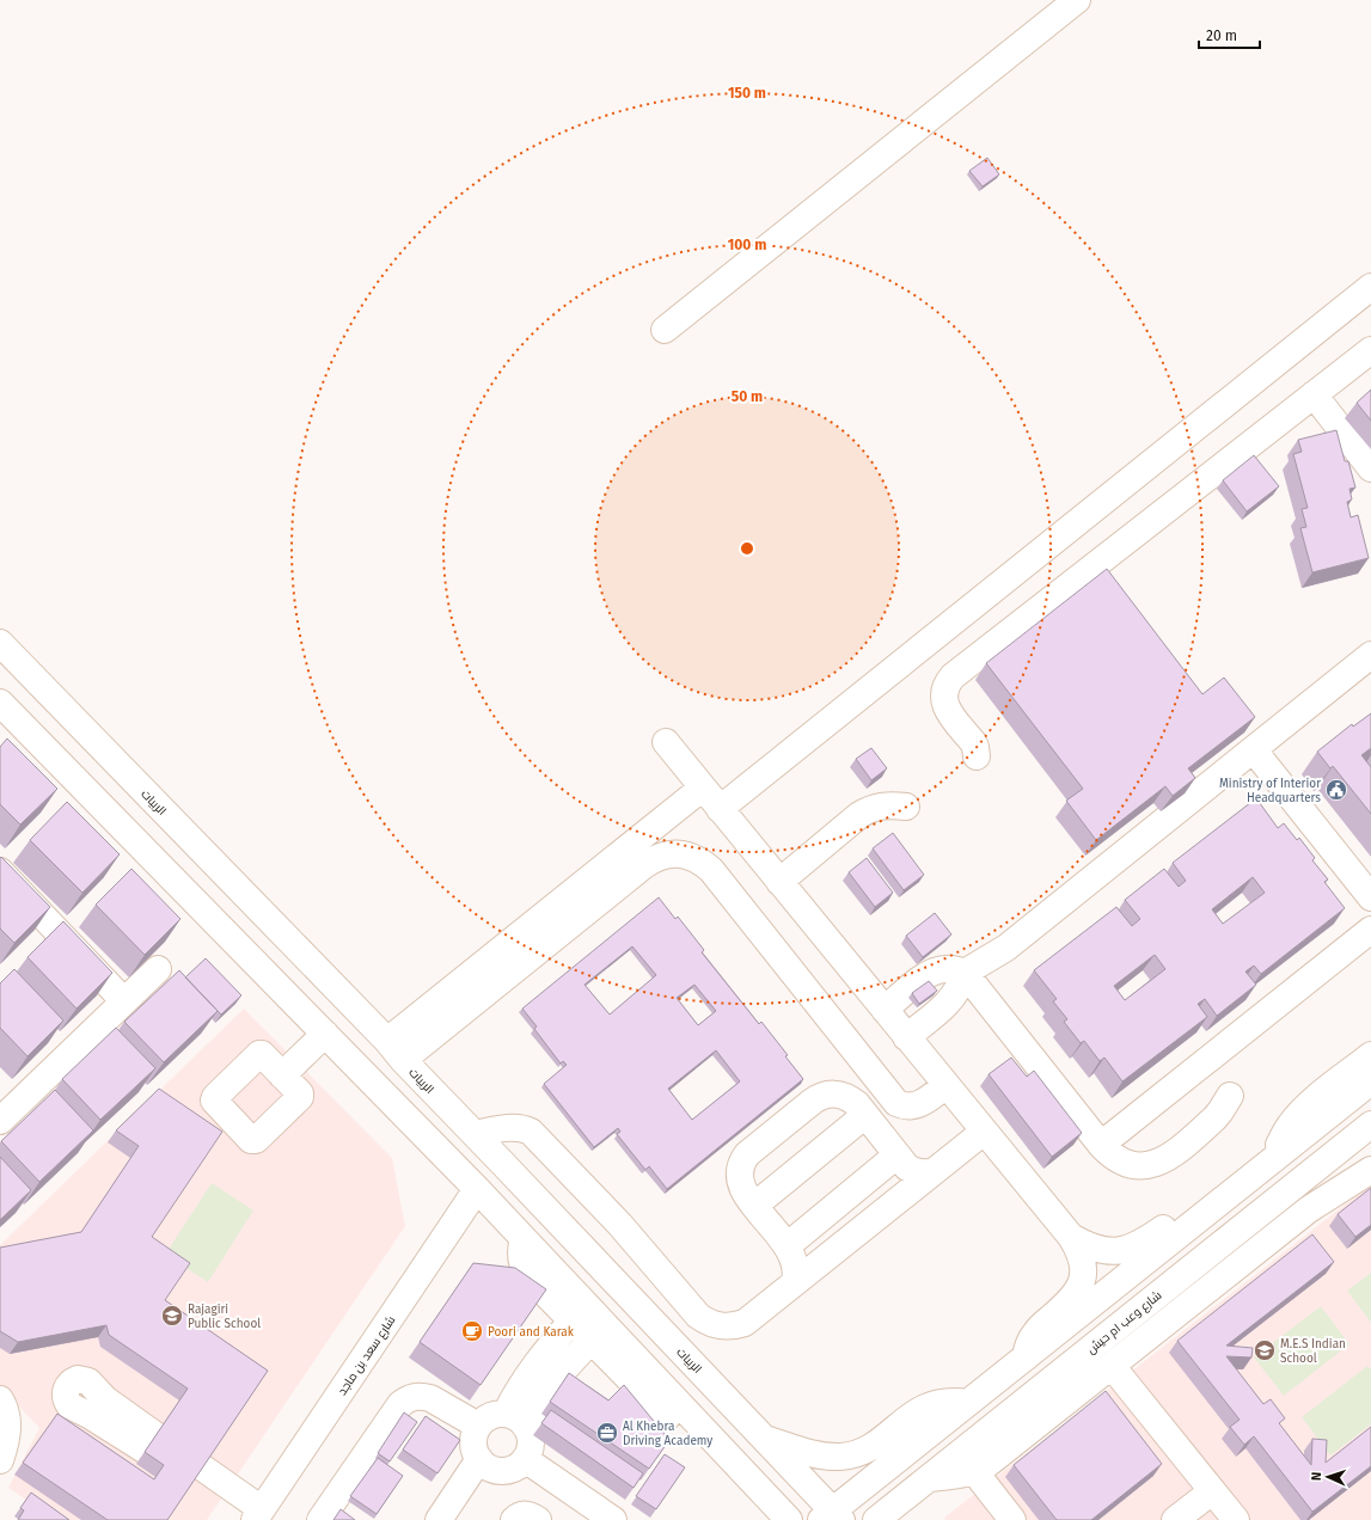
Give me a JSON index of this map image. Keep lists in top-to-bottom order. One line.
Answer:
{"streets":{"street":["الربيات","شارع وعب ام حيش","شارع سعد بن ماجد"]},"places":{"public building":["Ministry of Interior Headquarters"],"school or university":["Rajagiri Public School","M.E.S Indian School"],"cafe":["Poori and Karak"],"office":["Al Khebra Driving Academy"]},"scale_bar":"20 m","north":"left","rings":["150 m","100 m","50 m"]}
